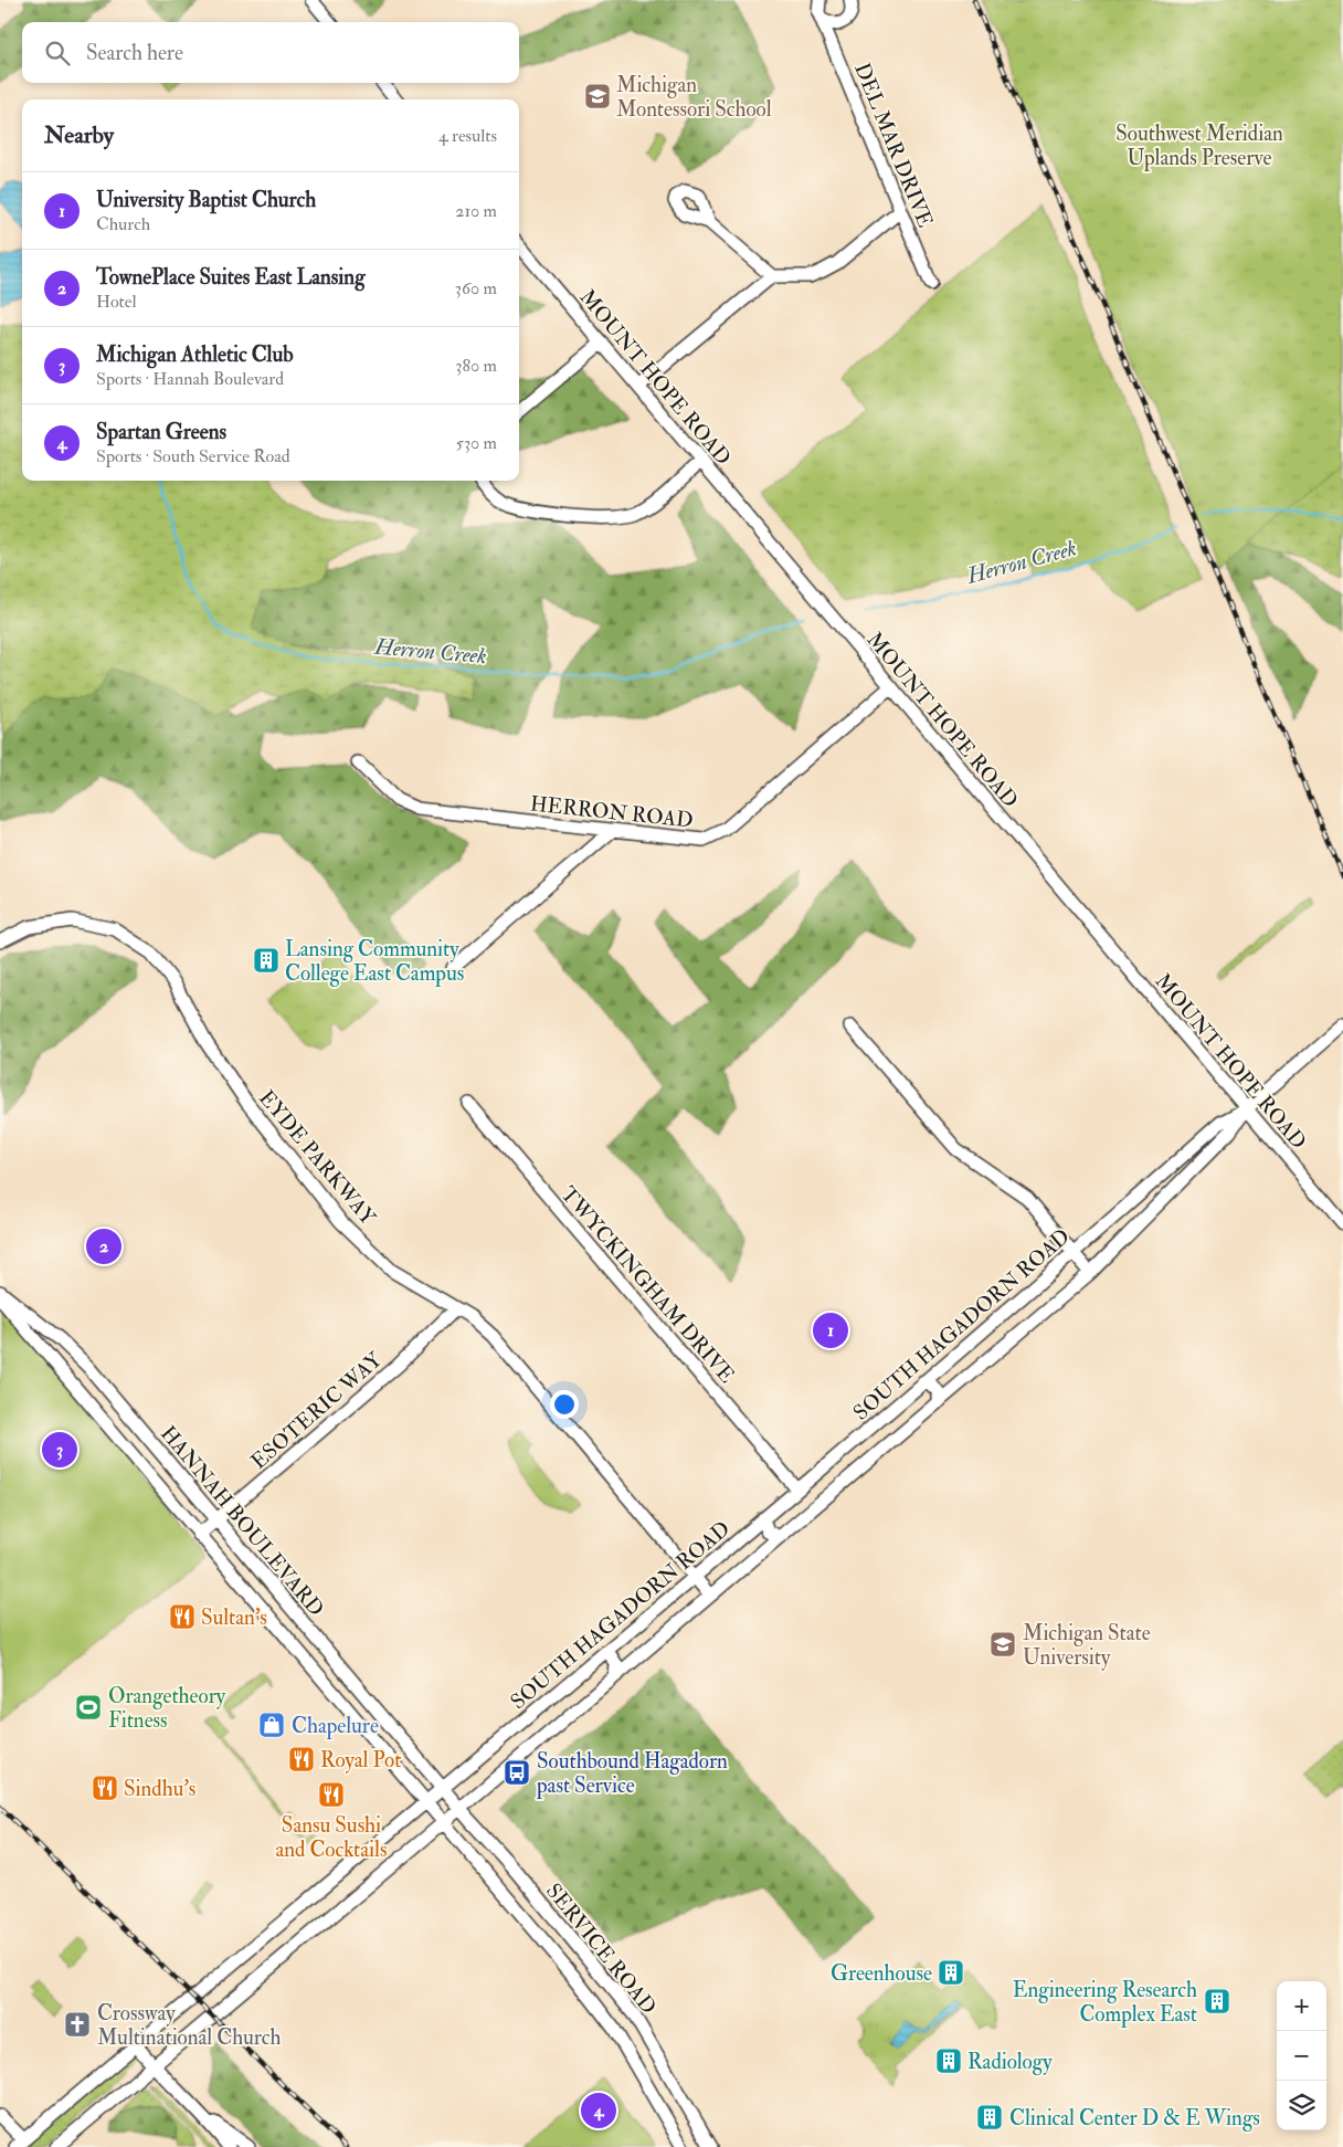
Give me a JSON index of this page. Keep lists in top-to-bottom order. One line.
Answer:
{"streets":{"street":["DEL MAR DRIVE","MOUNT HOPE ROAD","HERRON ROAD","EYDE PARKWAY","TWYCKINGHAM DRIVE","SOUTH HAGADORN ROAD","ESOTERIC WAY","HANNAH BOULEVARD","SERVICE ROAD"]},"crossings":[["MOUNT HOPE ROAD","HERRON ROAD"],["MOUNT HOPE ROAD","SOUTH HAGADORN ROAD"],["EYDE PARKWAY","SOUTH HAGADORN ROAD"],["EYDE PARKWAY","ESOTERIC WAY"],["TWYCKINGHAM DRIVE","SOUTH HAGADORN ROAD"],["SOUTH HAGADORN ROAD","HANNAH BOULEVARD"],["SOUTH HAGADORN ROAD","SERVICE ROAD"],["ESOTERIC WAY","HANNAH BOULEVARD"],["HANNAH BOULEVARD","SERVICE ROAD"]],"water":["Herron Creek"],"parks":["Southwest Meridian Uplands Preserve"],"places":{"school or university":["Michigan Montessori School","Michigan State University"],"building":["Lansing Community College East Campus","Greenhouse","Engineering Research Complex East","Radiology","Clinical Center D & E Wings"],"restaurant":["Sultan's","Royal Pot","Sindhu's","Sansu Sushi and Cocktails"],"sports":["Orangetheory Fitness"],"shop":["Chapelure"],"bus stop":["Southbound Hagadorn past Service"],"church":["Crossway Multinational Church"]},"page":{"search":"Search here","heading":["Nearby","4 results"],"list":[{"mark":"1","name":"University Baptist Church","note":"Church","value":"210 m"},{"mark":"2","name":"TownePlace Suites East Lansing","note":"Hotel","value":"360 m"},{"mark":"3","name":"Michigan Athletic Club","note":"Sports · Hannah Boulevard","value":"380 m"},{"mark":"4","name":"Spartan Greens","note":"Sports · South Service Road","value":"530 m"}],"pins":["2","1","3","4"],"map_buttons":["+","−"]}}
